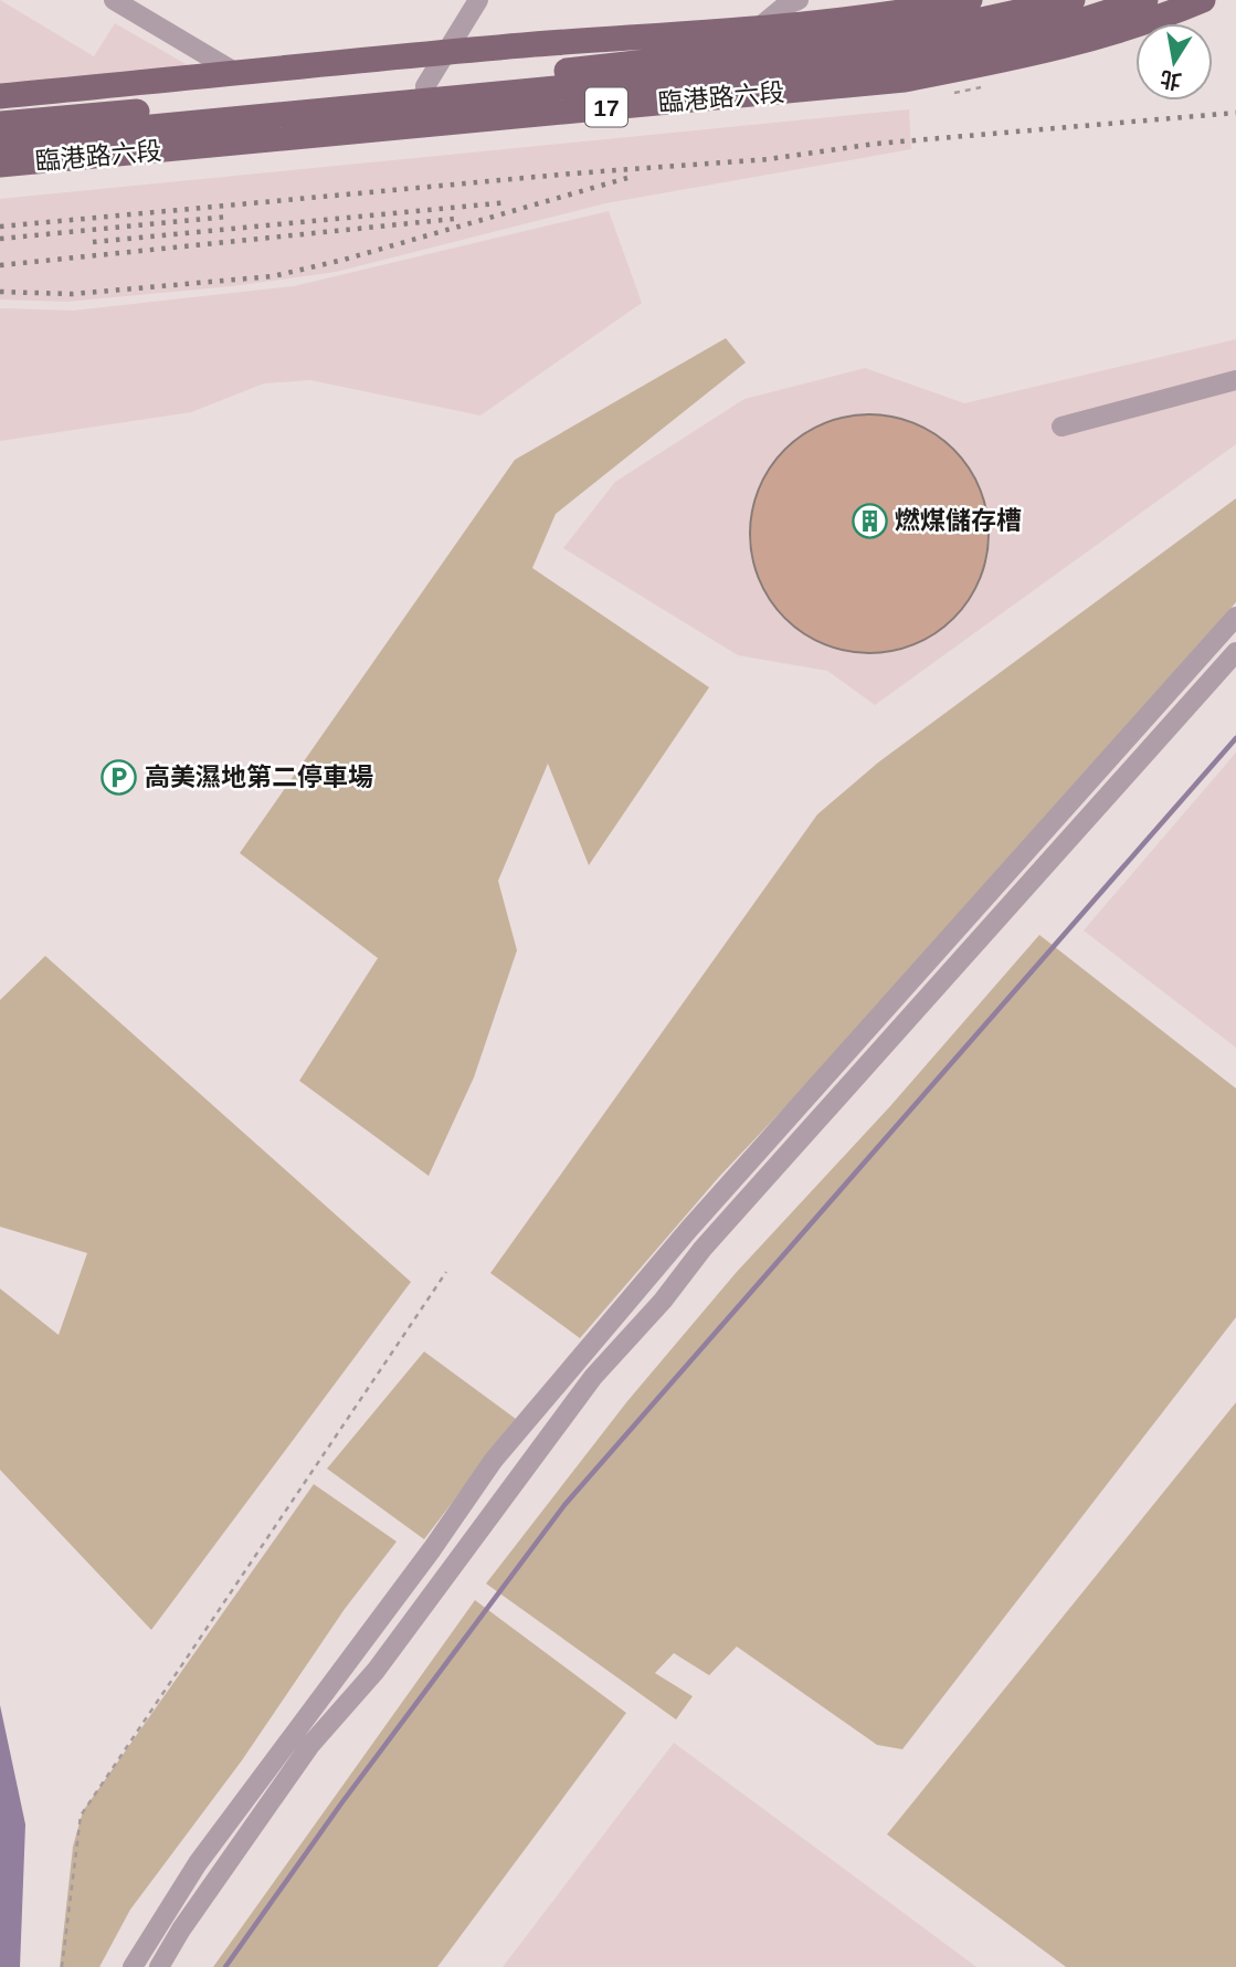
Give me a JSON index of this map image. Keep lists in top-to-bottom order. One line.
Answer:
{"streets":{"main road":["臨港路六段","17"]},"places":{"building":["燃煤儲存槽"],"parking":["高美濕地第二停車場"]},"north":"bottom"}
